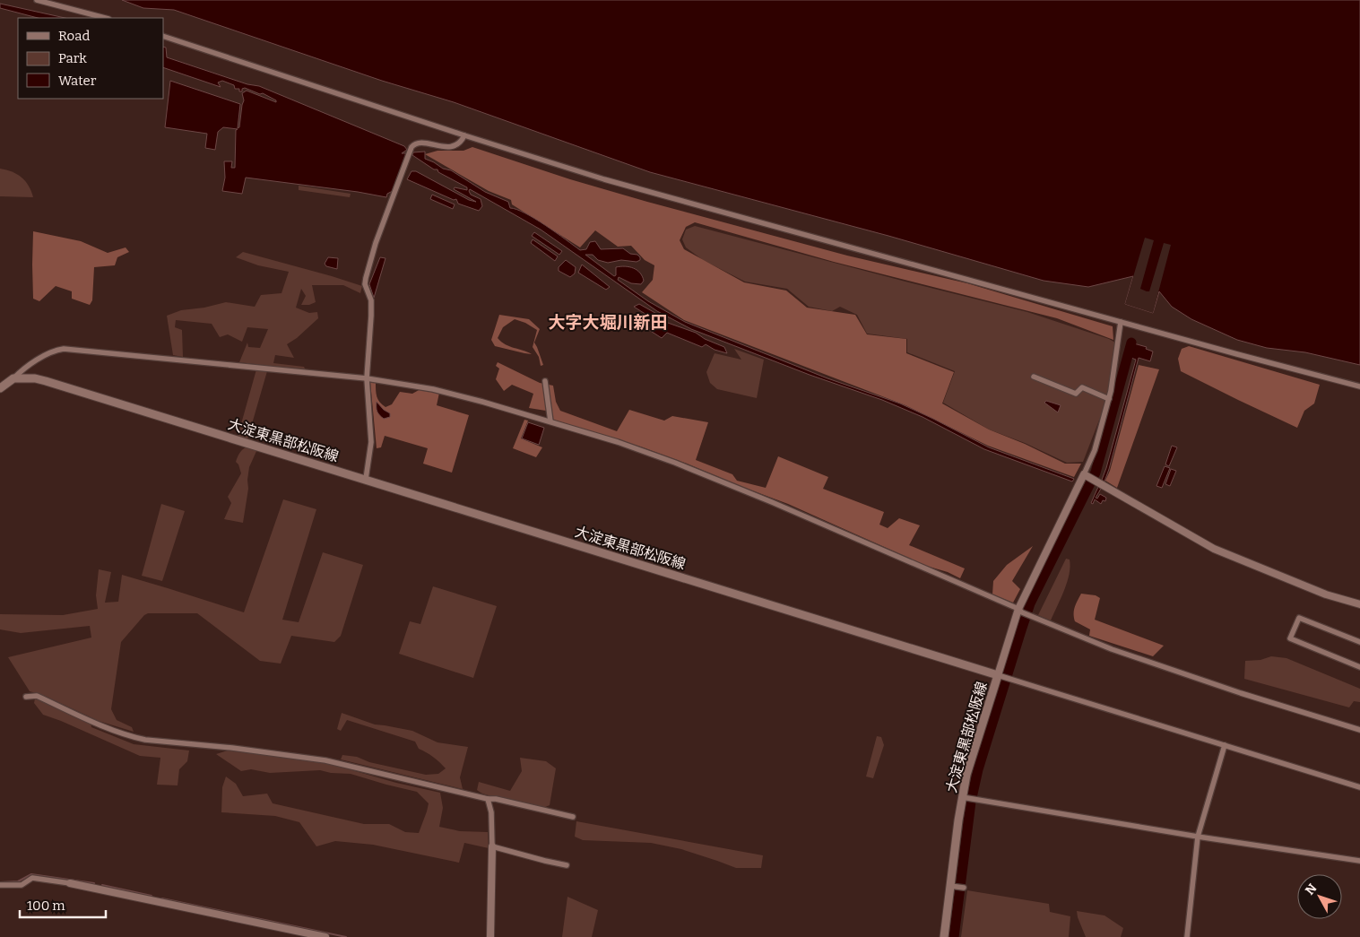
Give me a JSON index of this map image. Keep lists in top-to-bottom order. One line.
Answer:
{"streets":{"main road":["大淀東黒部松阪線"]},"districts":["大字大堀川新田"],"legend":["Road","Park","Water"],"scale_bar":"100 m","north":"top left"}
